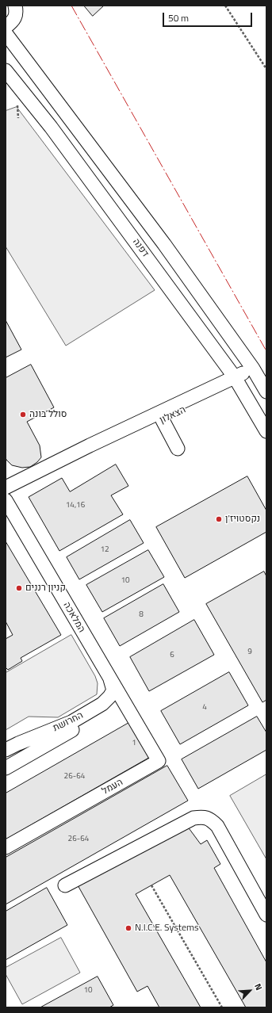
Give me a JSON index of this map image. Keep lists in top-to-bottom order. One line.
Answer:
{"streets":{"street":["דפנה","הצאלון","המלאכה","החרושת","העמל"]},"crossings":[["דפנה","הצאלון"],["המלאכה","החרושת"],["המלאכה","העמל"],["החרושת","העמל"]],"places":["סולל בונה","נקסטויז'ן","קניון רננים","N.I.C.E. Systems"],"house_numbers":["14,16","12","10","8","9","6","4","1","26-64","26-64","10"],"scale_bar":"50 m","north":"top right"}
